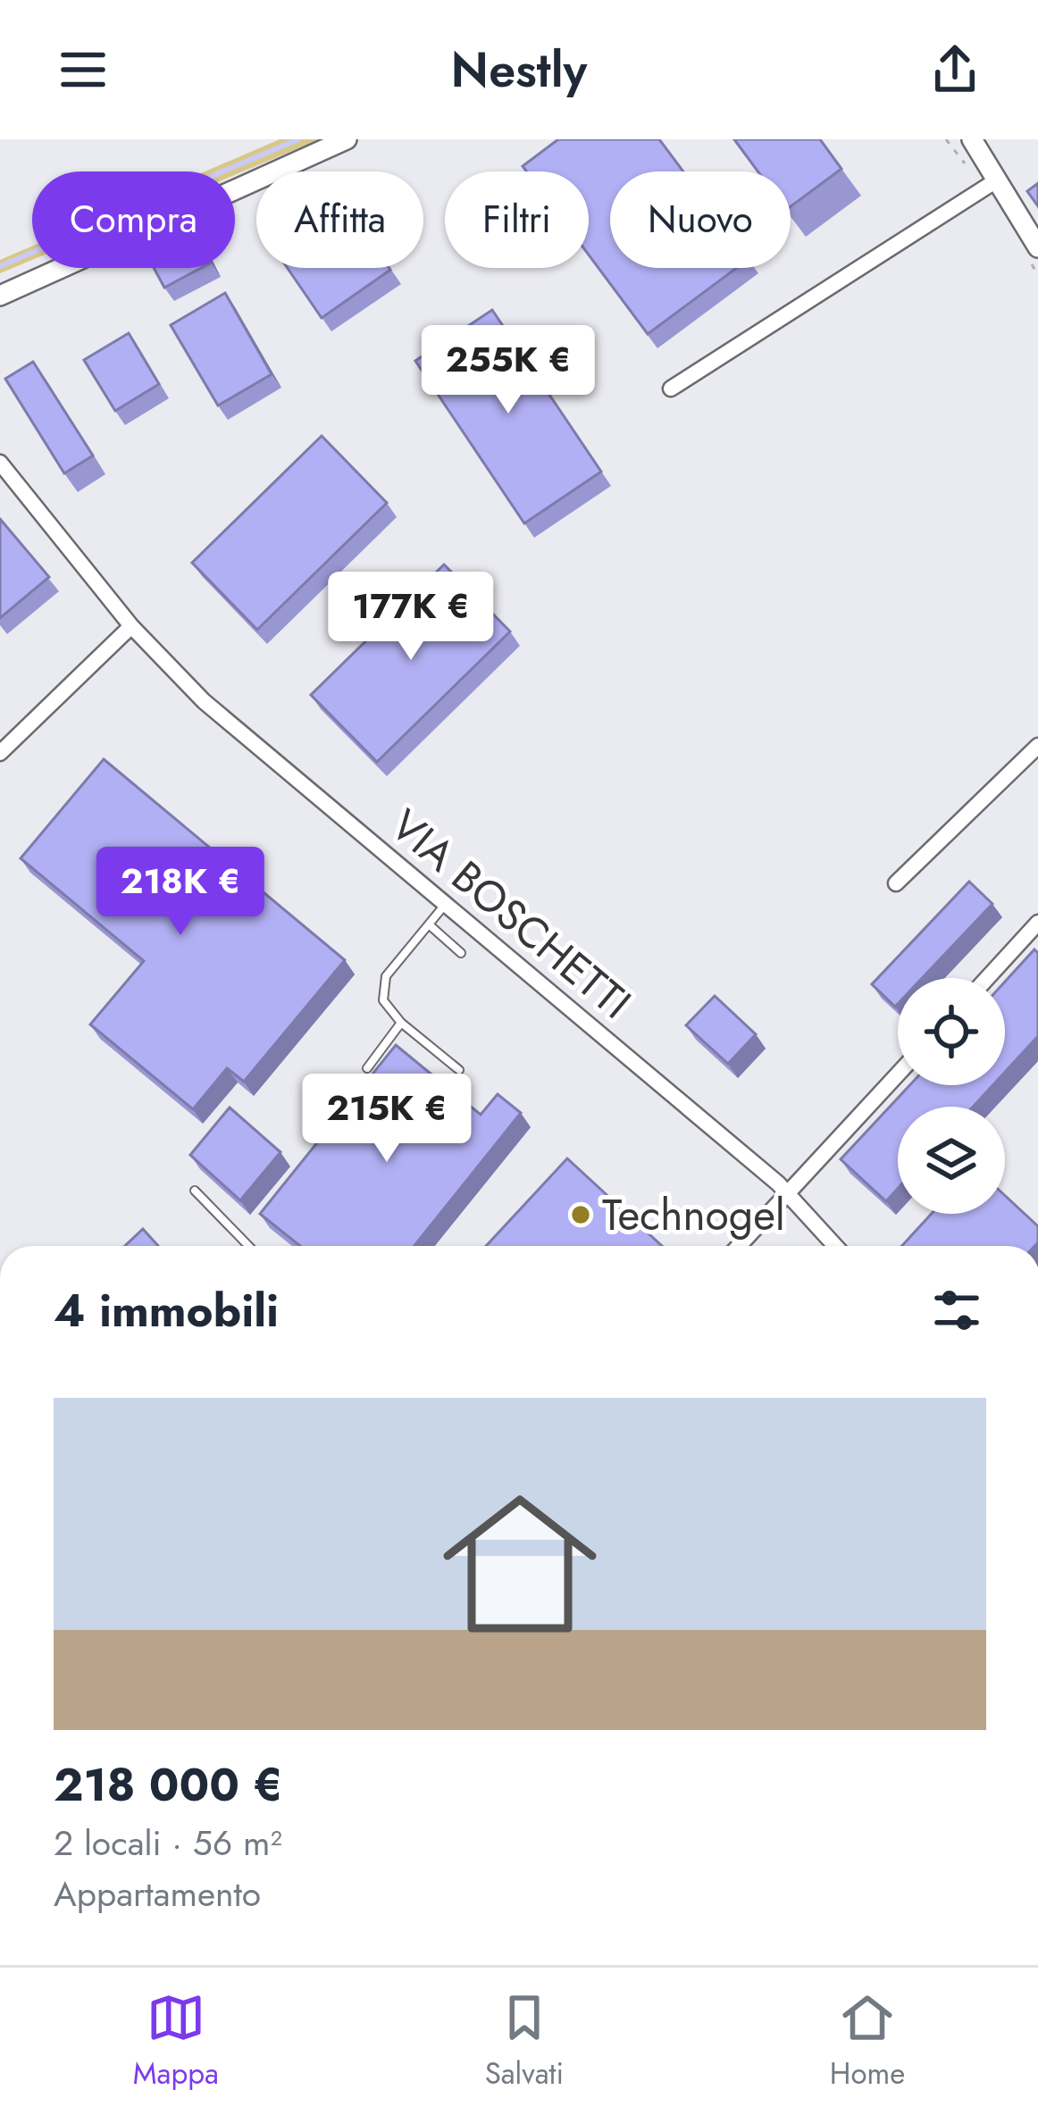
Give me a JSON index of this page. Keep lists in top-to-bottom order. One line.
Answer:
{"streets":{"street":["VIA BOSCHETTI"]},"places":["Technogel"],"page":{"header":"Nestly","chip":["Compra","Affitta","Filtri","Nuovo"],"price":["255K €","177K €","218K €","215K €"],"heading":"4 immobili","list":[{"name":"218 000 €","note":"2 locali · 56 m² · Appartamento"}],"tabs":["Mappa","Salvati","Home"]}}
